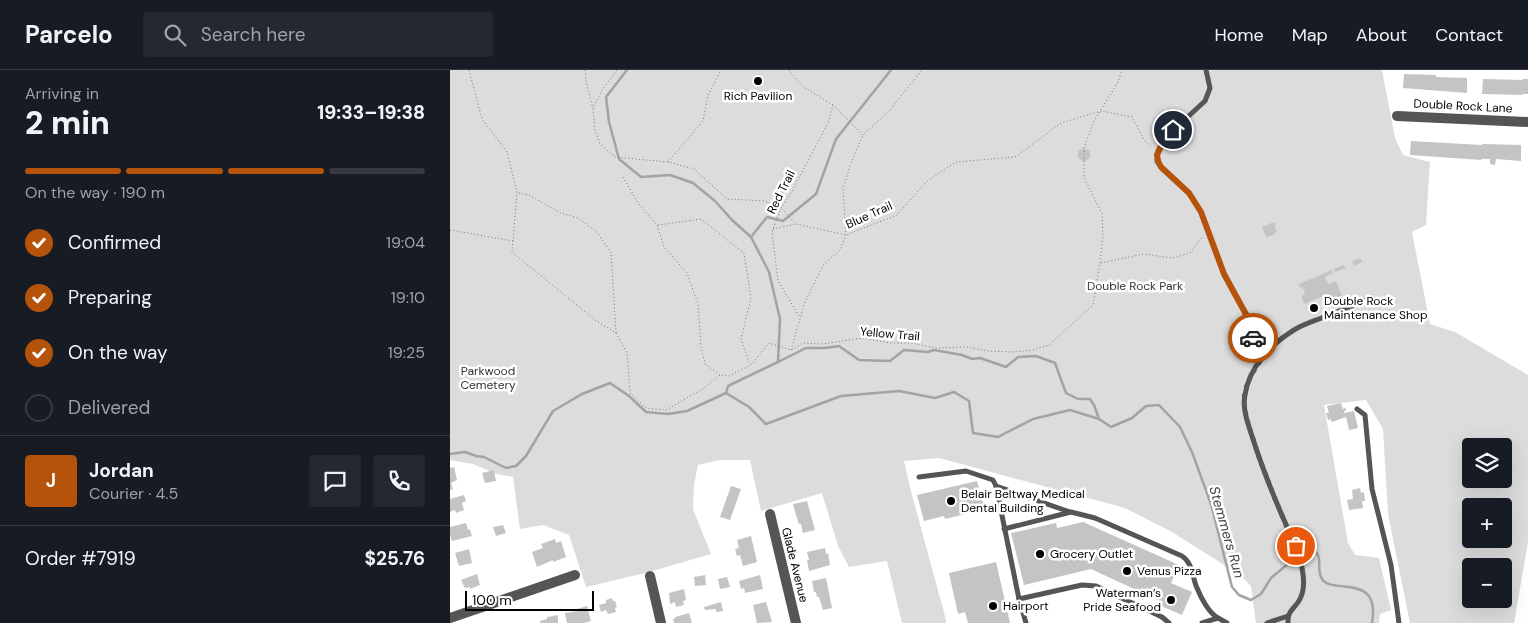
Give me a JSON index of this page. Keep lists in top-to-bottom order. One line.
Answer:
{"streets":{"street":["Double Rock Lane","Glade Avenue"],"path":["Red Trail","Blue Trail","Yellow Trail"]},"crossings":[["Blue Trail","Yellow Trail"]],"water":["Stemmers Run"],"parks":["Double Rock Park","Parkwood Cemetery"],"places":["Rich Pavilion","Double Rock Maintenance Shop","Belair Beltway Medical Dental Building","Grocery Outlet","Venus Pizza","Waterman’s Pride Seafood","Hairport"],"scale_bar":"100 m","page":{"header":"Parcelo","search":"Search here","nav":["Home","Map","About","Contact"],"heading":["2 min","Arriving in","19:33–19:38"],"panel":["Jordan","Courier · 4.5","Order #7919","$25.76"],"bar":"On the way · 190 m","list":[["Confirmed","19:04"],["Preparing","19:10"],["On the way","19:25"],"Delivered"],"map_buttons":["+","−"],"round":"J","scale":"100 m"}}
